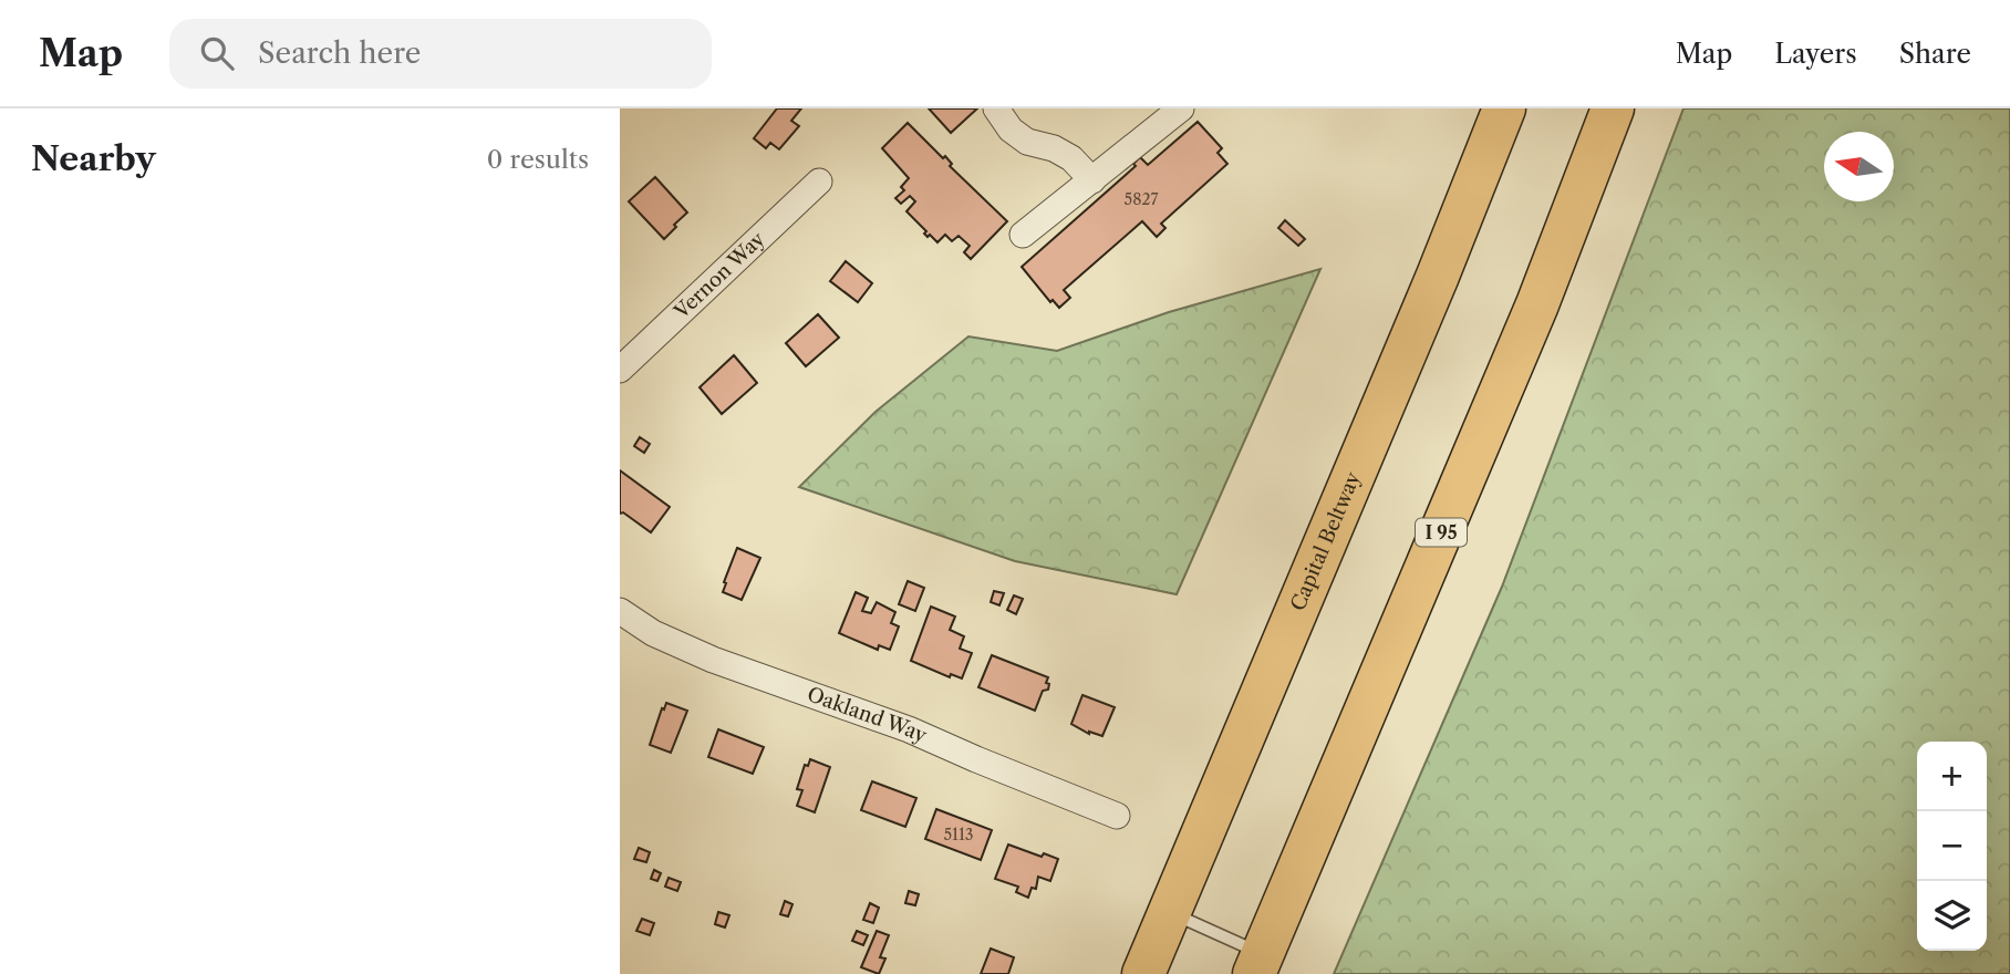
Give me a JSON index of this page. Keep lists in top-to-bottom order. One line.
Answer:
{"streets":{"highway":["I 95","Capital Beltway"],"street":["Vernon Way","Oakland Way"]},"house_numbers":["5827","5113"],"north":"left","page":{"header":"Map","search":"Search here","nav":["Map","Layers","Share"],"heading":["Nearby","0 results"],"map_buttons":["+","−"]}}
